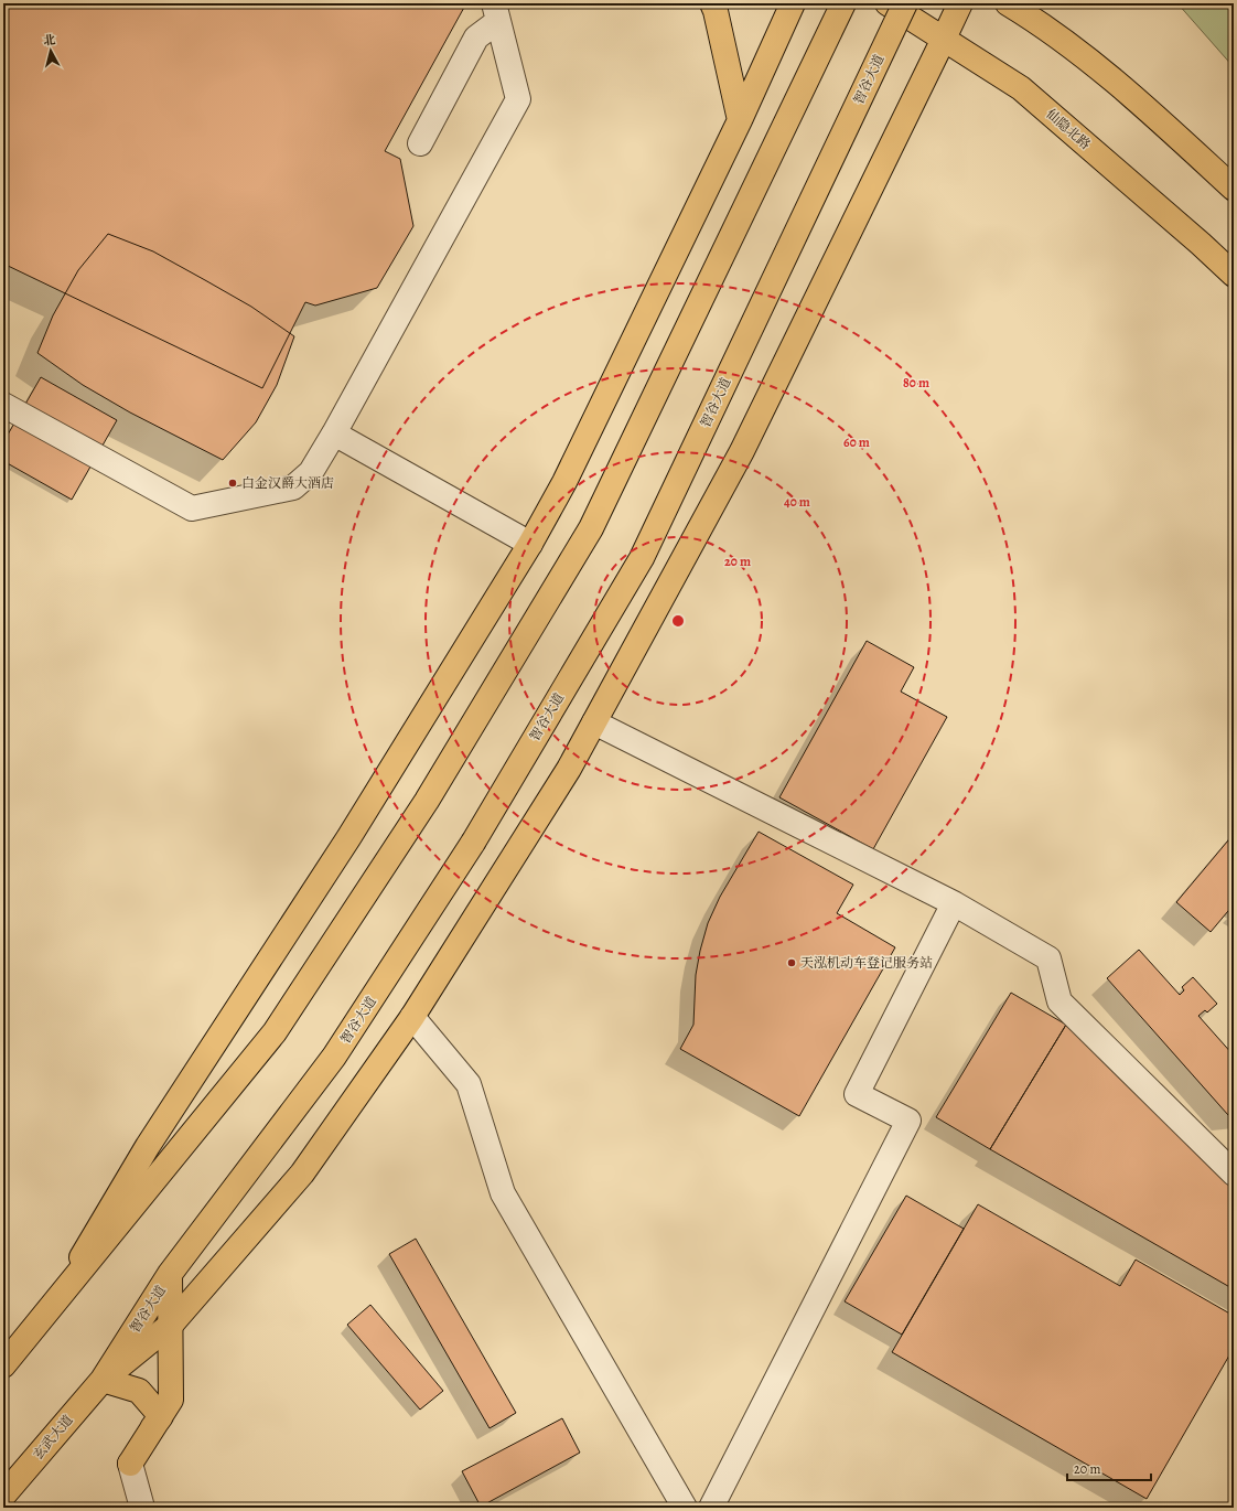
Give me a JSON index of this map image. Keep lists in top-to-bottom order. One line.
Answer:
{"streets":{"main road":["智谷大道","仙隐北路","玄武大道"]},"crossings":[["智谷大道","玄武大道"]],"places":["白金汉爵大酒店","天泓机动车登记服务站"],"scale_bar":"20 m","north":"top","rings":["80 m","60 m","40 m","20 m"]}
